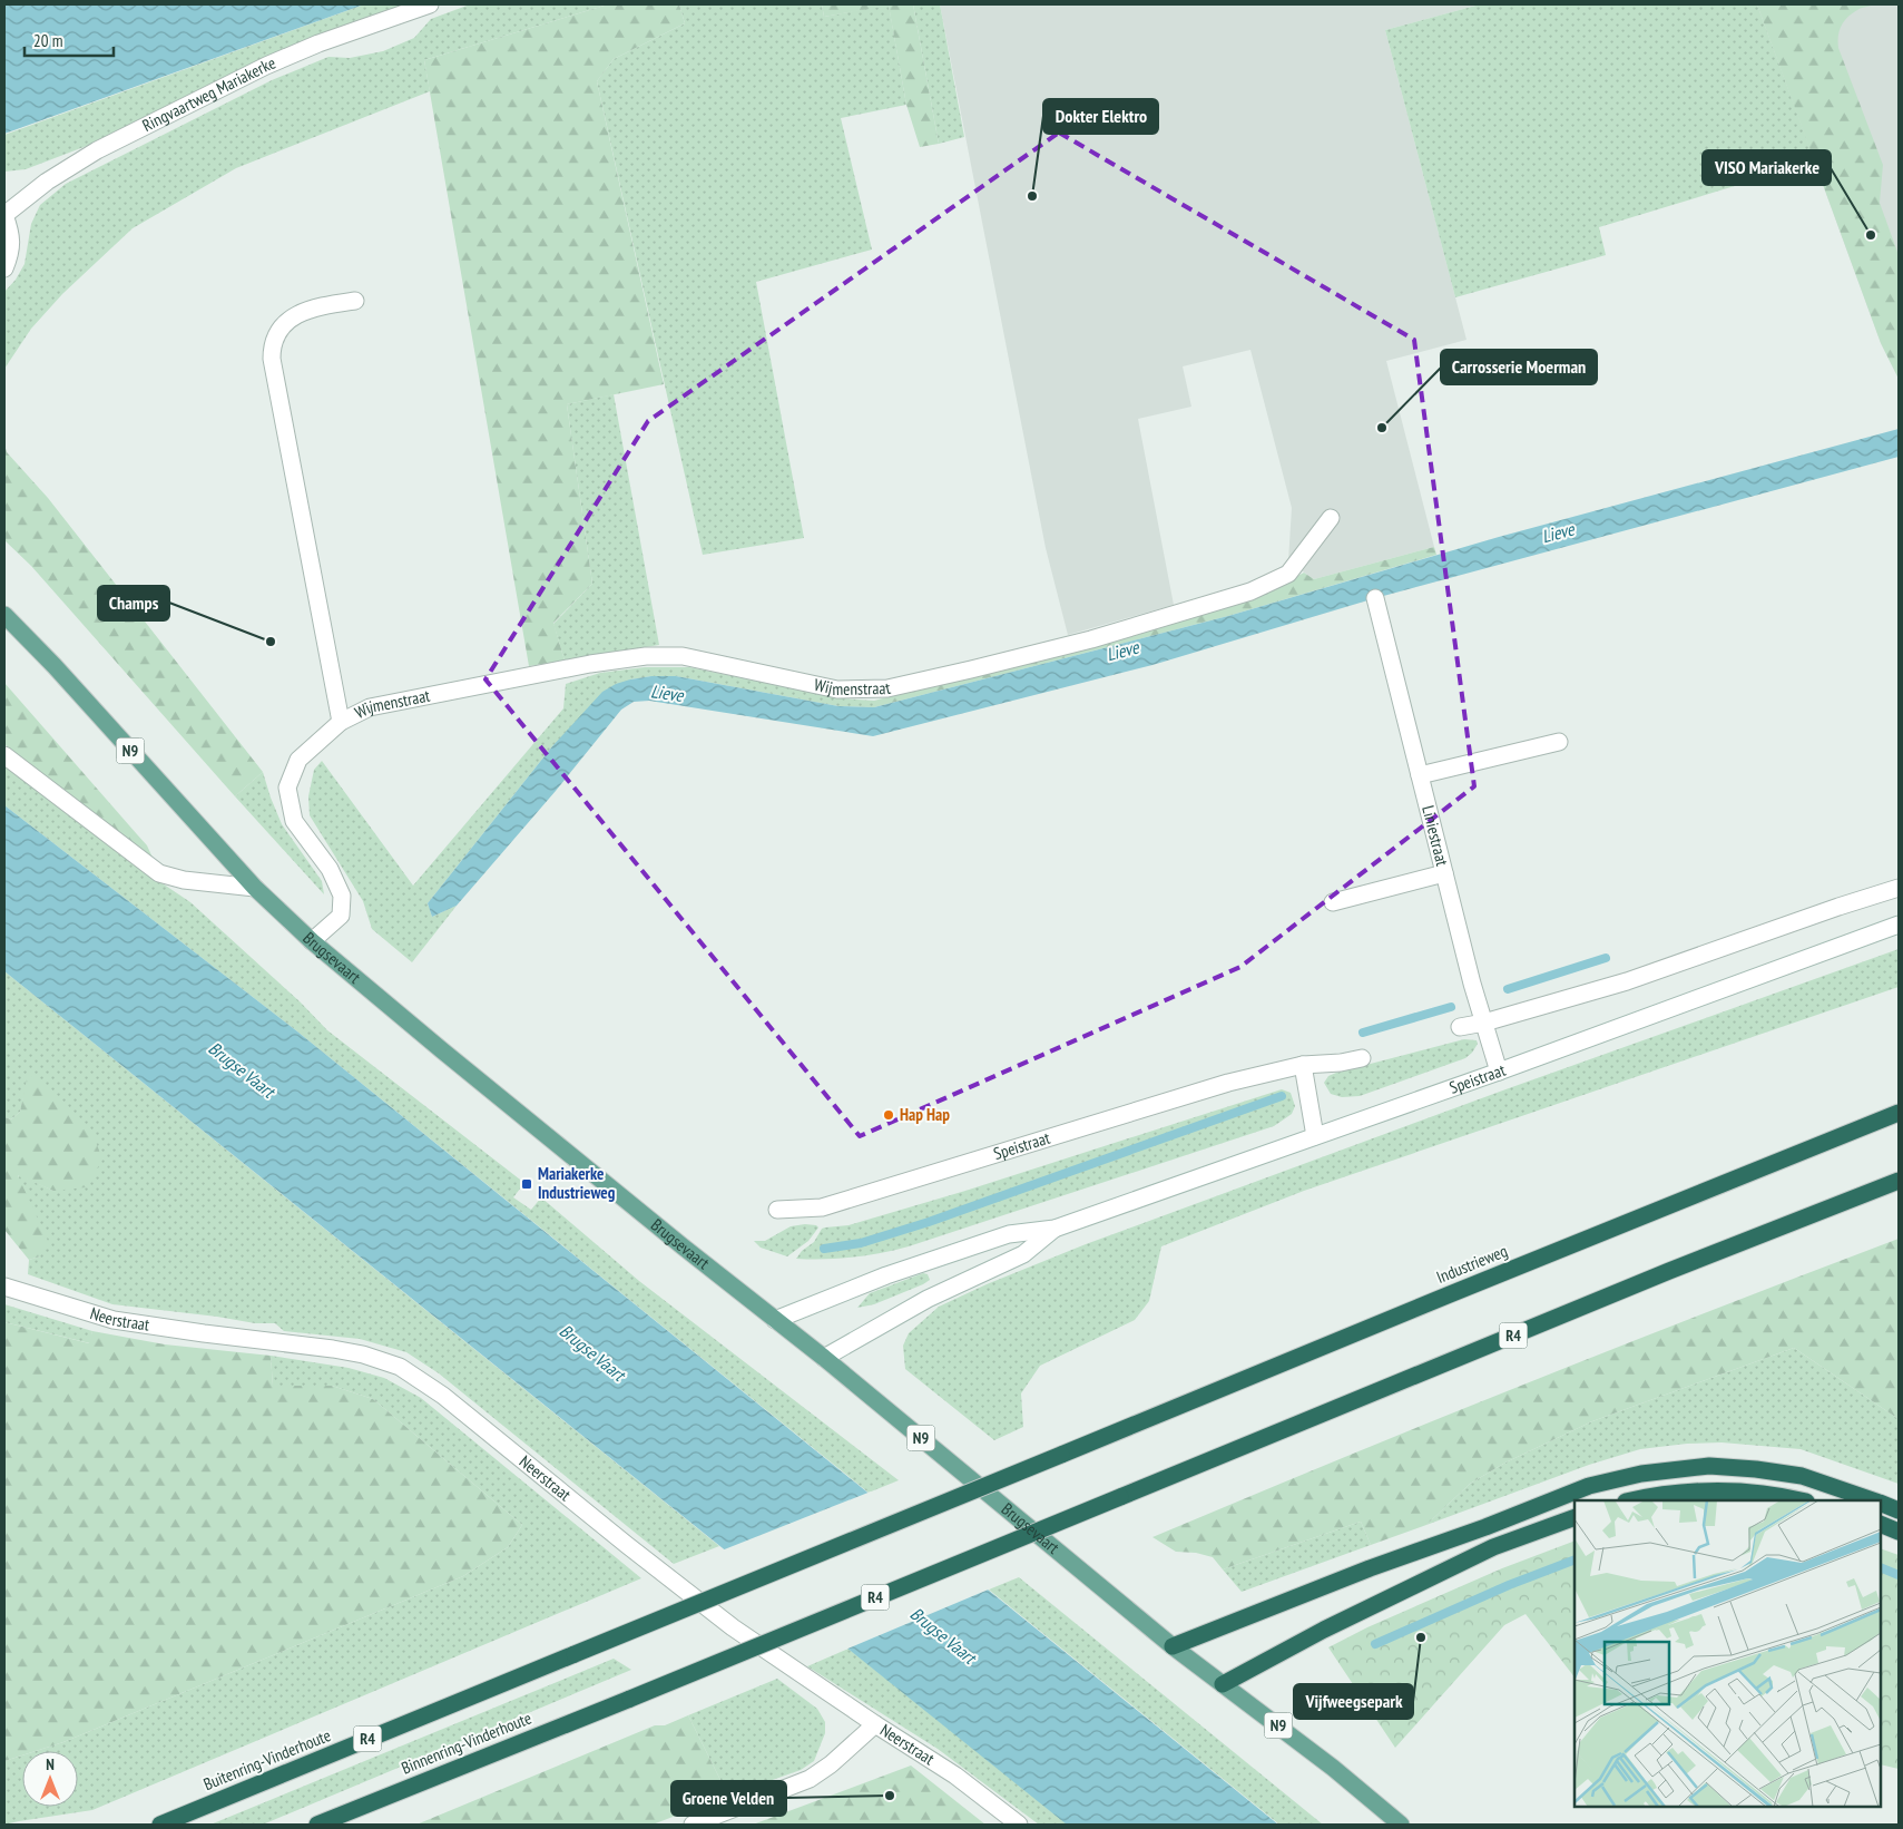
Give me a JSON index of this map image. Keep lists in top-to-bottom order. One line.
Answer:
{"streets":{"highway":["Industrieweg","R4","Binnenring-Vinderhoute","Buitenring-Vinderhoute"],"main road":["N9","Brugsevaart"],"street":["Ringvaartweg Mariakerke","Wijmenstraat","Liniestraat","Speistraat","Neerstraat"]},"crossings":[["Wijmenstraat","Brugsevaart"],["Liniestraat","Speistraat"],["Brugsevaart","Speistraat"],["Industrieweg","Buitenring-Vinderhoute"]],"water":["Lieve","Brugse Vaart"],"places":{"other":["Dokter Elektro","VISO Mariakerke","Carrosserie Moerman","Champs","Hap Hap","Vijfweegsepark","Groene Velden"],"transit":["Mariakerke Industrieweg"]},"scale_bar":"20 m","north":"top"}
